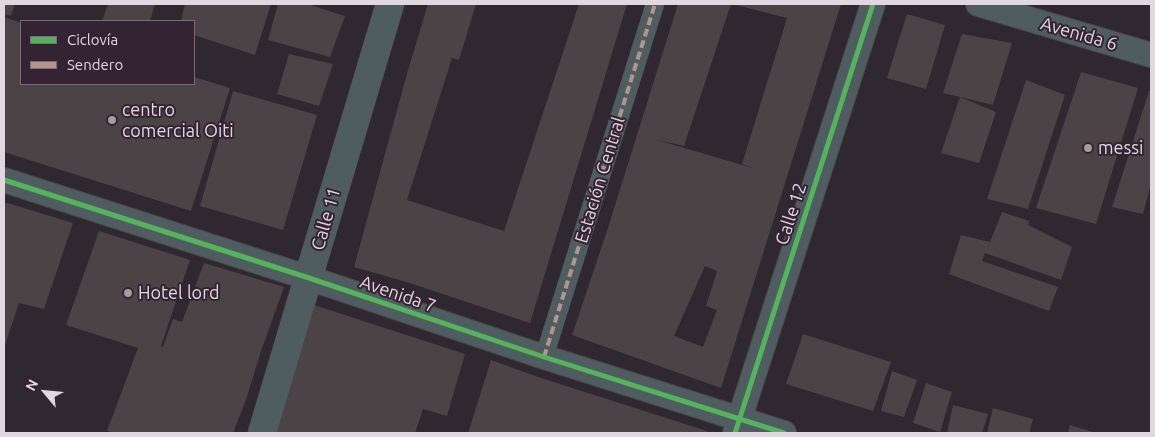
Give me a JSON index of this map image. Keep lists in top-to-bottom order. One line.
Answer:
{"streets":{"street":["Avenida 6","Estación Central","Calle 12","Calle 11","Avenida 7"]},"crossings":[["Estación Central","Avenida 7"],["Calle 12","Avenida 7"],["Calle 11","Avenida 7"]],"places":["centro comercial Oiti","messi","Hotel lord"],"legend":["Ciclovía","Sendero"],"north":"top left"}
